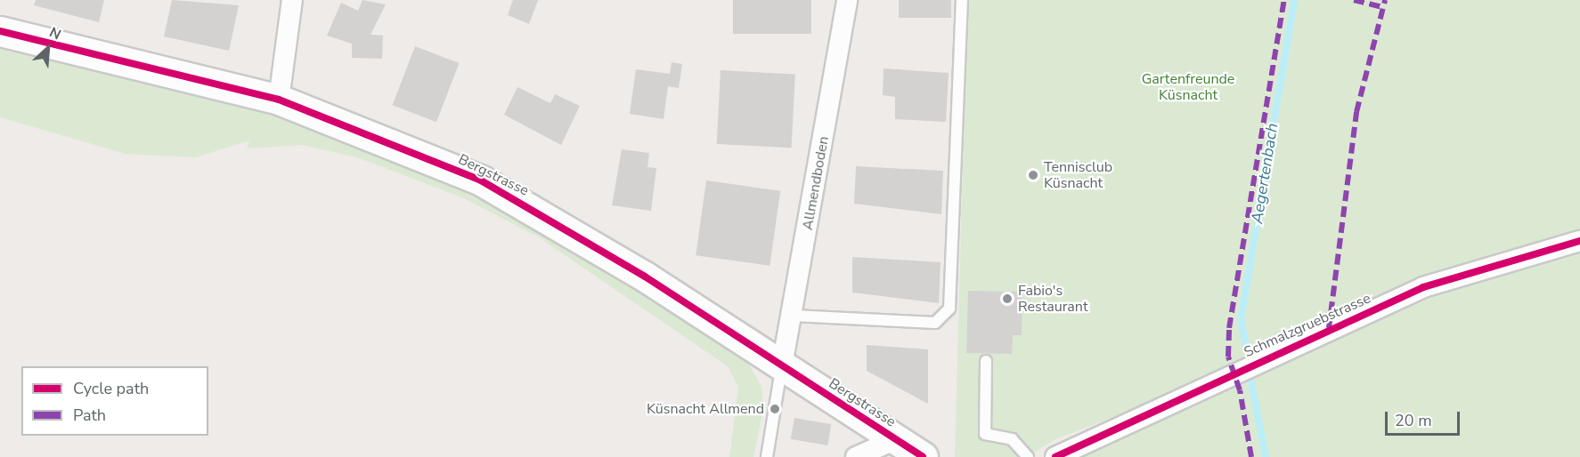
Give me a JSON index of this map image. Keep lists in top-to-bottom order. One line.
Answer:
{"streets":{"street":["Bergstrasse","Allmendboden","Schmalzgruebstrasse"]},"crossings":[["Bergstrasse","Allmendboden"]],"water":["Aegertenbach"],"parks":["Gartenfreunde Küsnacht"],"places":["Tennisclub Küsnacht","Fabio's Restaurant","Küsnacht Allmend"],"legend":["Cycle path","Path"],"scale_bar":"20 m","north":"top right"}
